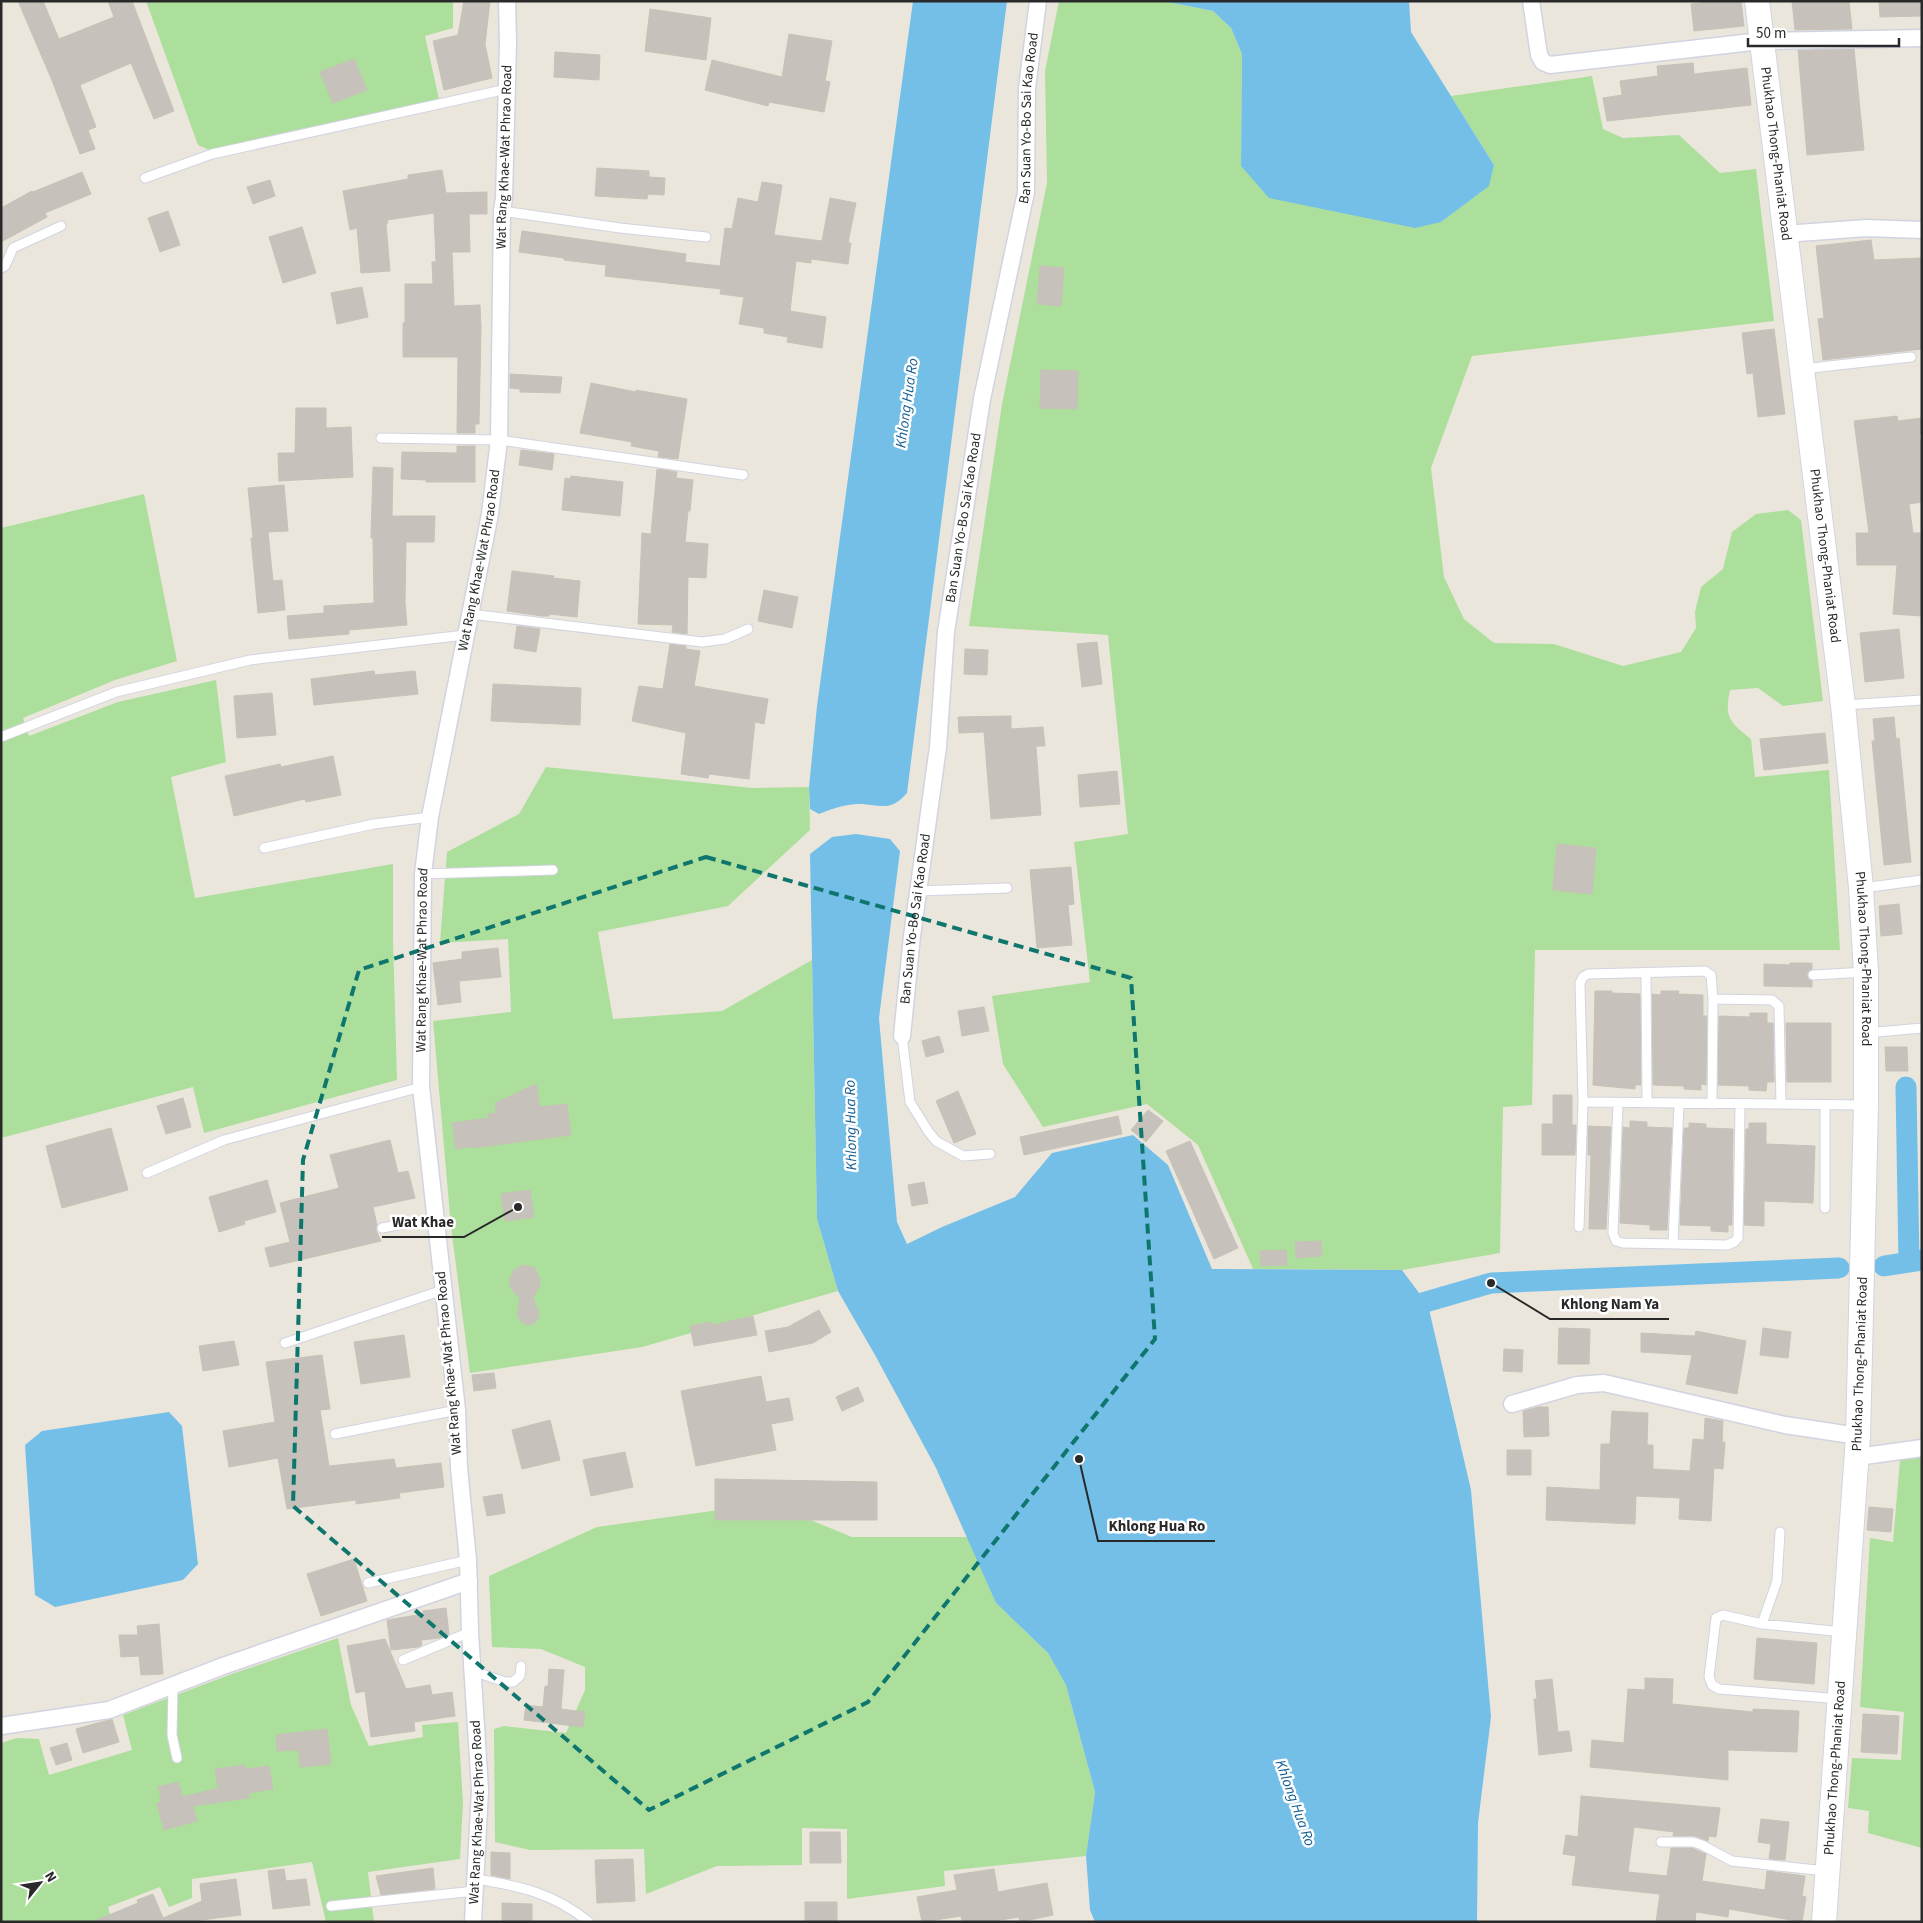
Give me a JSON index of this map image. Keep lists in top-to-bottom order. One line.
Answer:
{"streets":{"main road":["Phukhao Thong-Phaniat Road"],"street":["Ban Suan Yo-Bo Sai Kao Road","Wat Rang Khae-Wat Phrao Road"]},"water":["Khlong Hua Ro"],"places":["Wat Khae","Khlong Nam Ya","Khlong Hua Ro"],"scale_bar":"50 m","north":"top right"}
